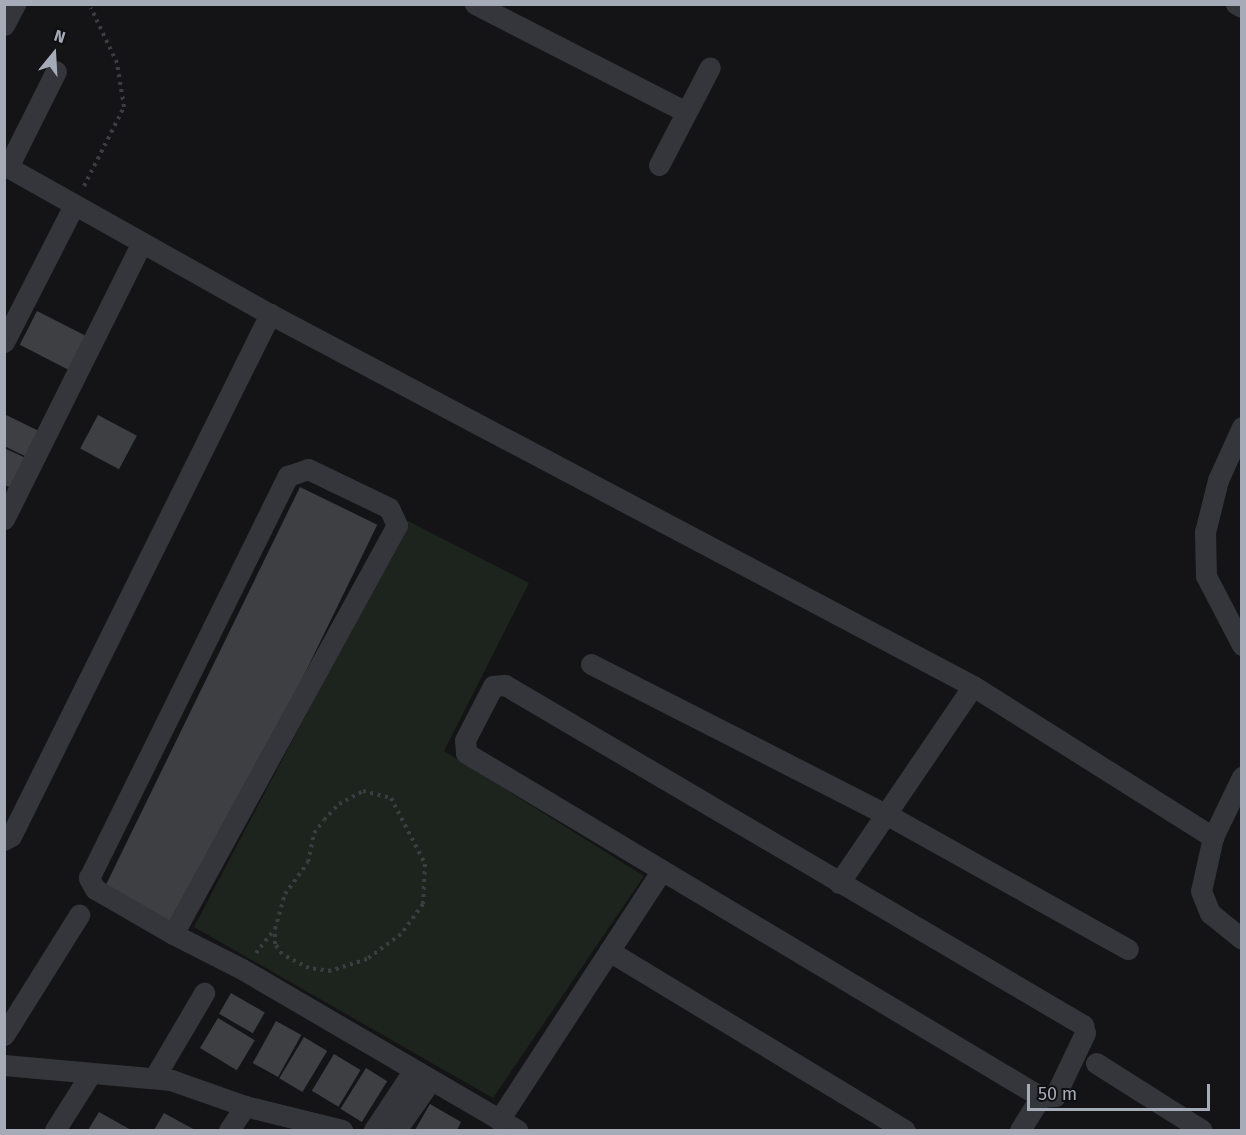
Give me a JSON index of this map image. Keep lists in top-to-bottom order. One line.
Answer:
{"scale_bar":"50 m","north":"top"}
